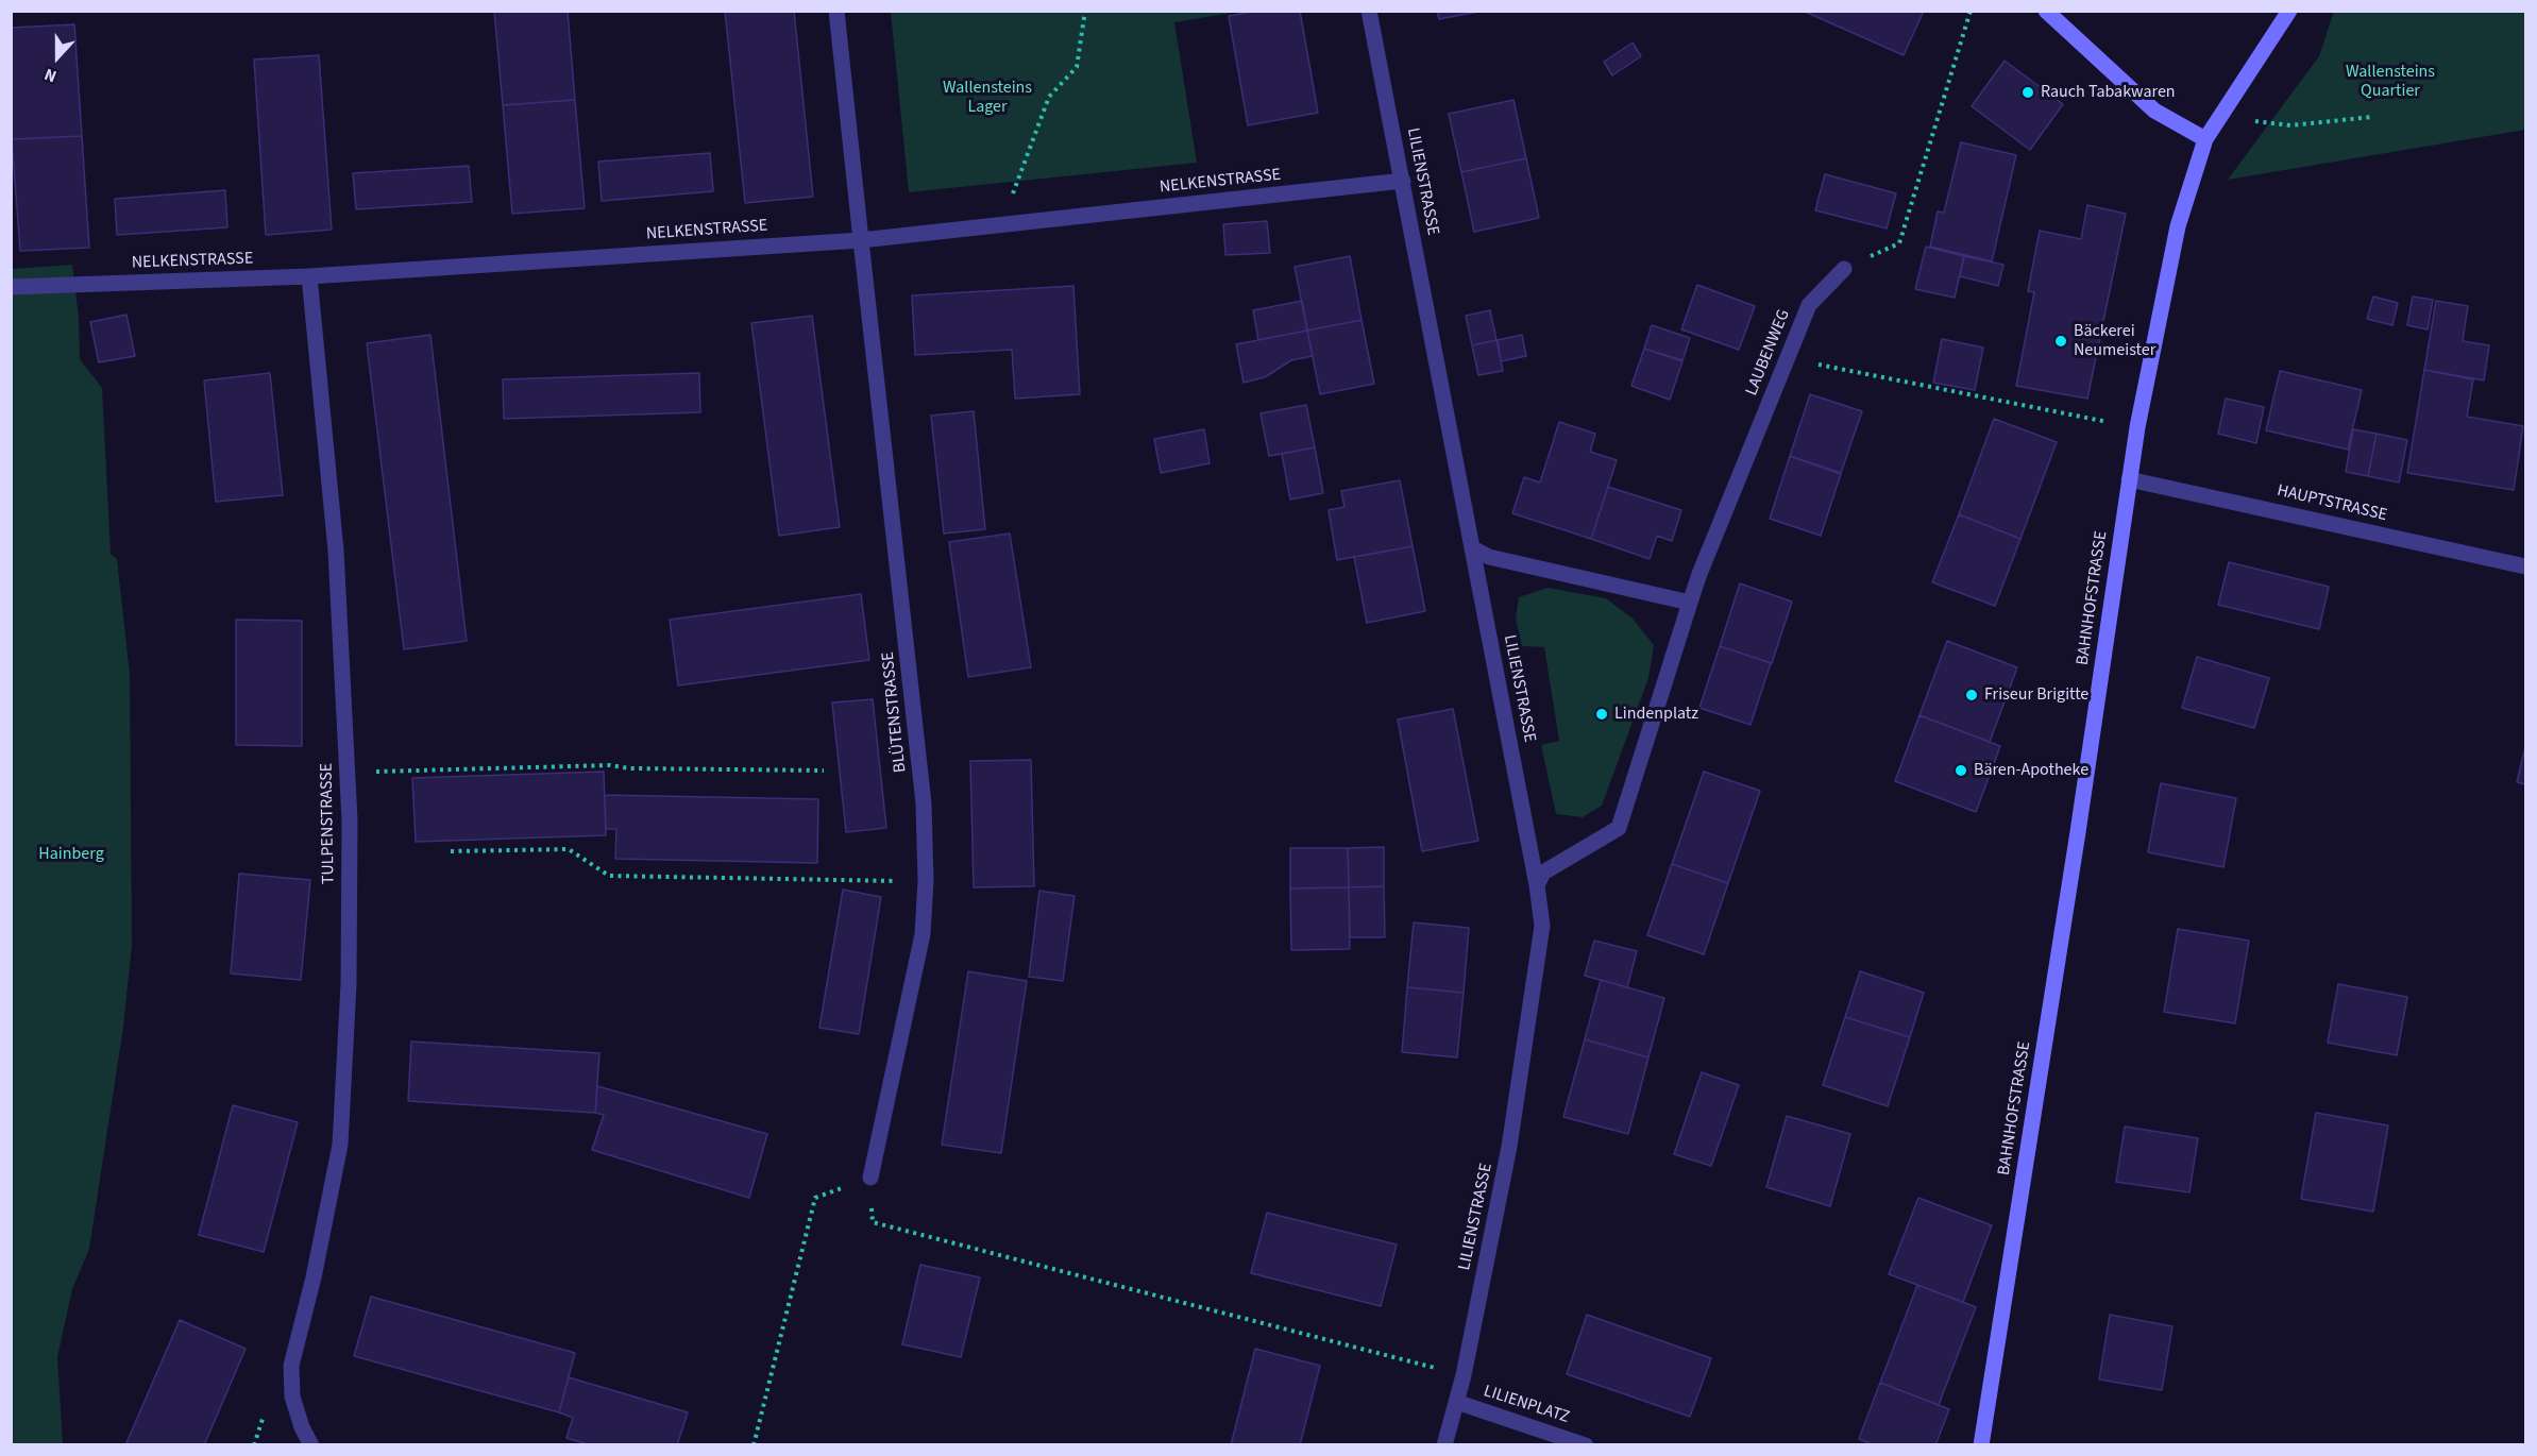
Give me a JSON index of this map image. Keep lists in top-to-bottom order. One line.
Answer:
{"streets":{"street":["NELKENSTRASSE","LILIENSTRASSE","LAUBENWEG","HAUPTSTRASSE","BAHNHOFSTRASSE","BLÜTENSTRASSE","TULPENSTRASSE","LILIENPLATZ"]},"crossings":[["NELKENSTRASSE","LILIENSTRASSE"],["NELKENSTRASSE","BLÜTENSTRASSE"],["NELKENSTRASSE","TULPENSTRASSE"],["LILIENSTRASSE","LILIENPLATZ"],["HAUPTSTRASSE","BAHNHOFSTRASSE"]],"parks":["Wallensteins Quartier","Wallensteins Lager","Hainberg"],"places":["Rauch Tabakwaren","Bäckerei Neumeister","Friseur Brigitte","Lindenplatz","Bären-Apotheke"],"north":"bottom"}
